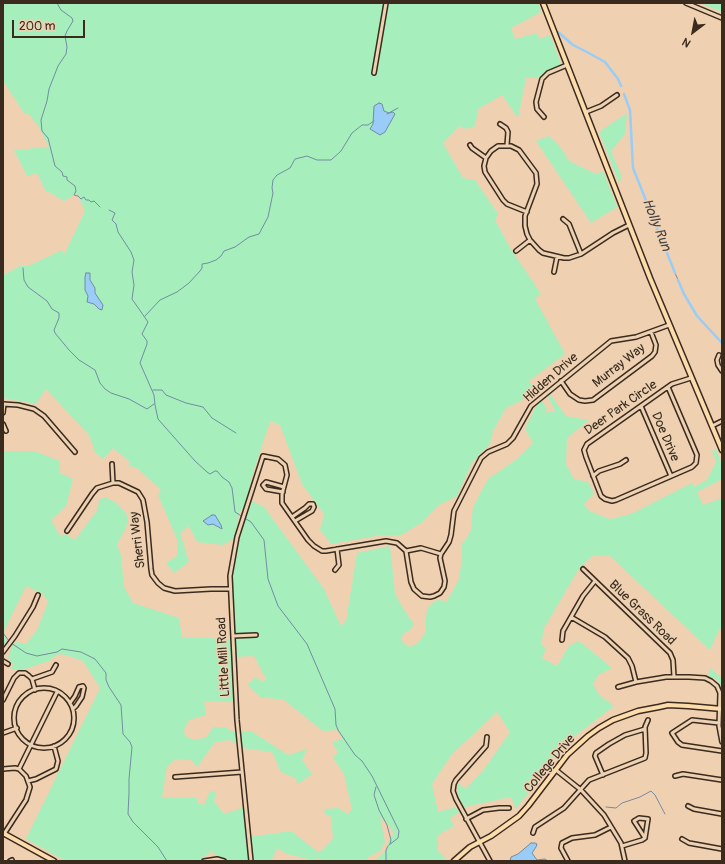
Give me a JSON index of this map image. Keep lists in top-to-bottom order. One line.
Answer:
{"streets":{"main road":["College Drive"],"street":["Murray Way","Hidden Drive","Deer Park Circle","Doe Drive","Sherri Way","Blue Grass Road","Little Mill Road"]},"crossings":[["Murray Way","Hidden Drive"],["Deer Park Circle","Doe Drive"],["Sherri Way","Little Mill Road"]],"water":["Holly Run"],"scale_bar":"200 m","north":"bottom left"}
